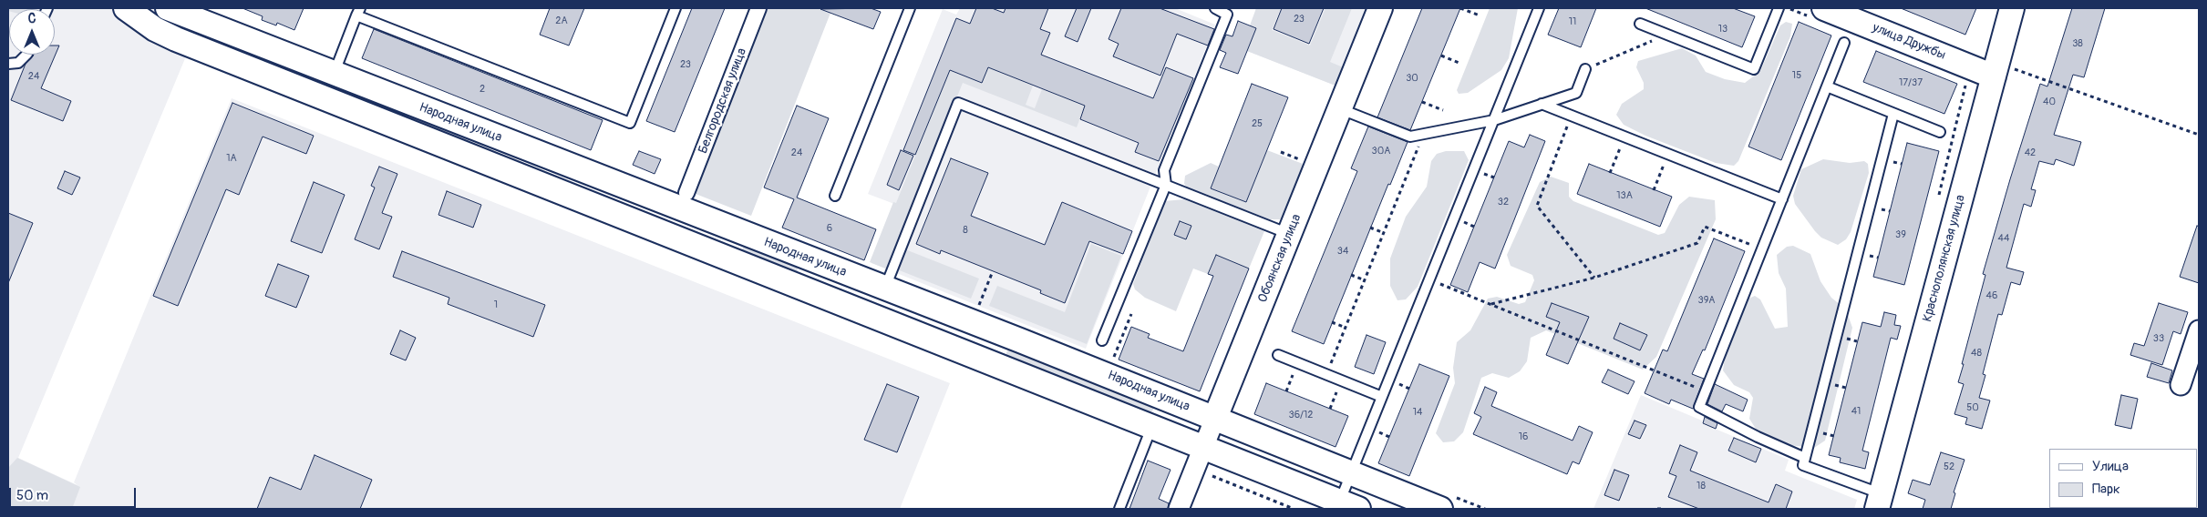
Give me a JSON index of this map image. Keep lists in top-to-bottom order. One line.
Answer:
{"streets":{"street":["улица Дружбы","Белгородская улица","Народная улица","Обоянская улица","Краснополянская улица"]},"crossings":[["улица Дружбы","Краснополянская улица"],["Народная улица","Обоянская улица"]],"house_numbers":["23","2А","11","13","38","23","15","24","30","17/37","2","40","25","30А","24","42","1А","13А","32","6","8","39","44","34","46","39А","1","33","48","50","41","14","36/12","16","52","18"],"legend":["Улица","Парк"],"scale_bar":"50 m","north":"top"}
